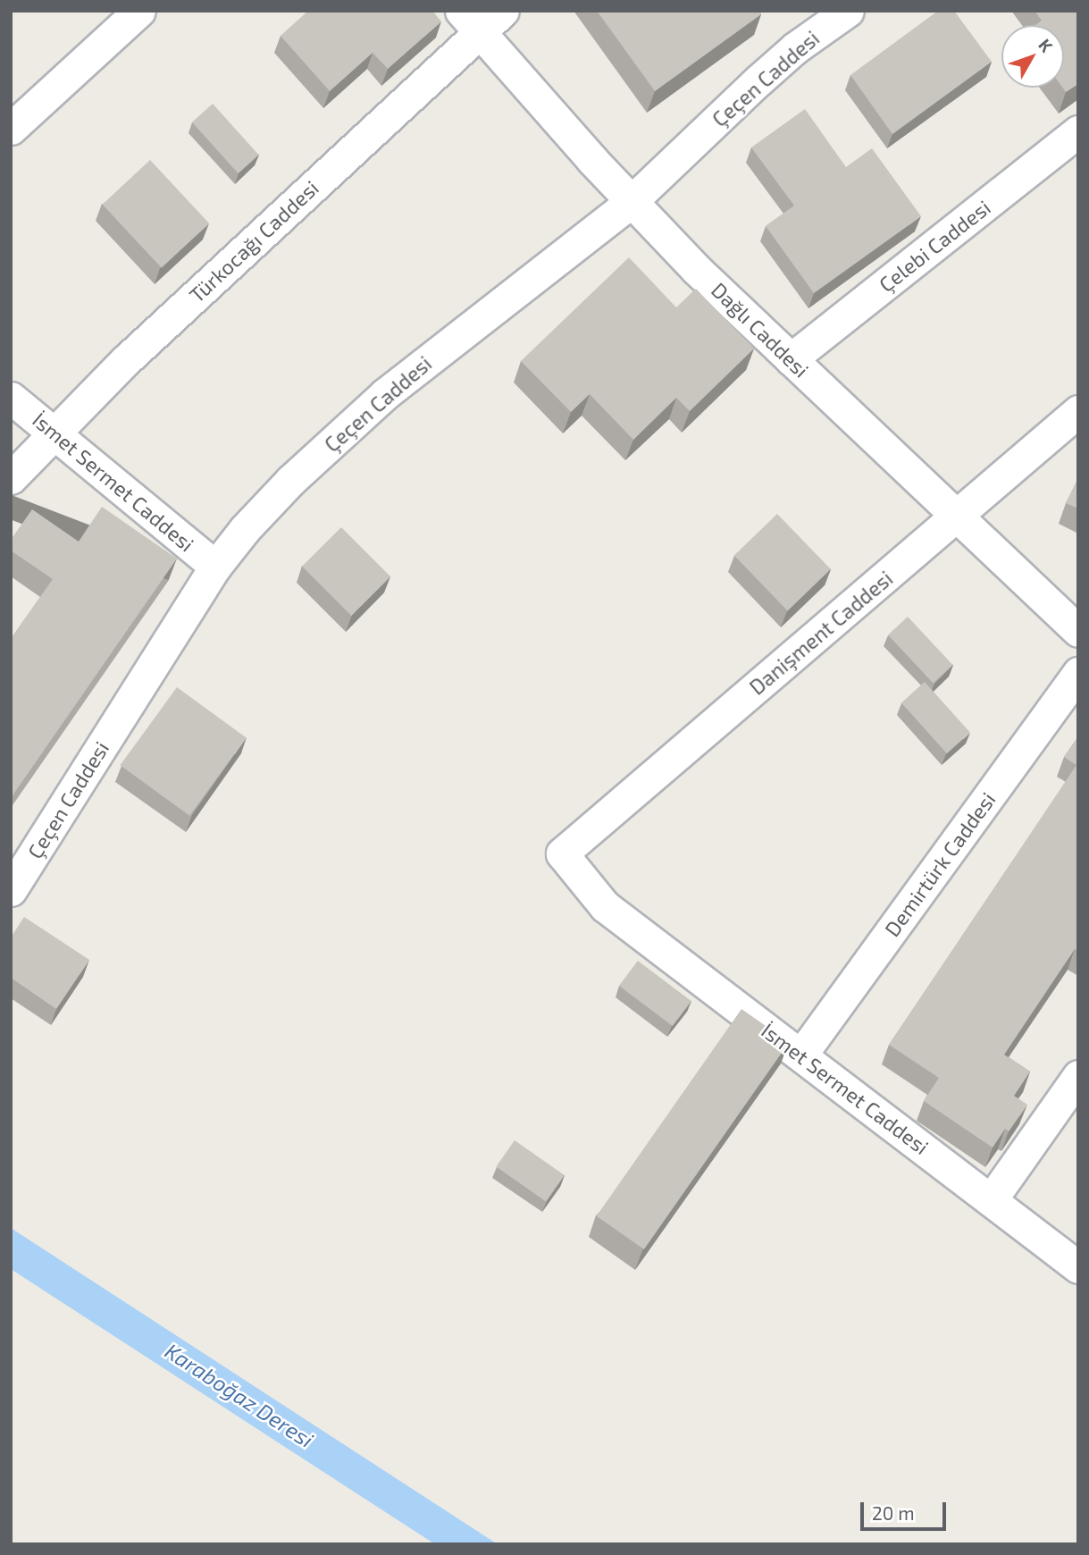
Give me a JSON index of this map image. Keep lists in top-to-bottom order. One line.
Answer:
{"streets":{"street":["Çeçen Caddesi","Türkocağı Caddesi","Çelebi Caddesi","Dağlı Caddesi","İsmet Sermet Caddesi","Danişment Caddesi","Demirtürk Caddesi"]},"crossings":[["Çeçen Caddesi","Dağlı Caddesi"],["Çeçen Caddesi","İsmet Sermet Caddesi"],["Türkocağı Caddesi","Dağlı Caddesi"],["Türkocağı Caddesi","İsmet Sermet Caddesi"],["Çelebi Caddesi","Dağlı Caddesi"],["Dağlı Caddesi","Danişment Caddesi"],["İsmet Sermet Caddesi","Danişment Caddesi"],["İsmet Sermet Caddesi","Demirtürk Caddesi"]],"water":["Karaboğaz Deresi"],"scale_bar":"20 m","north":"top right"}
